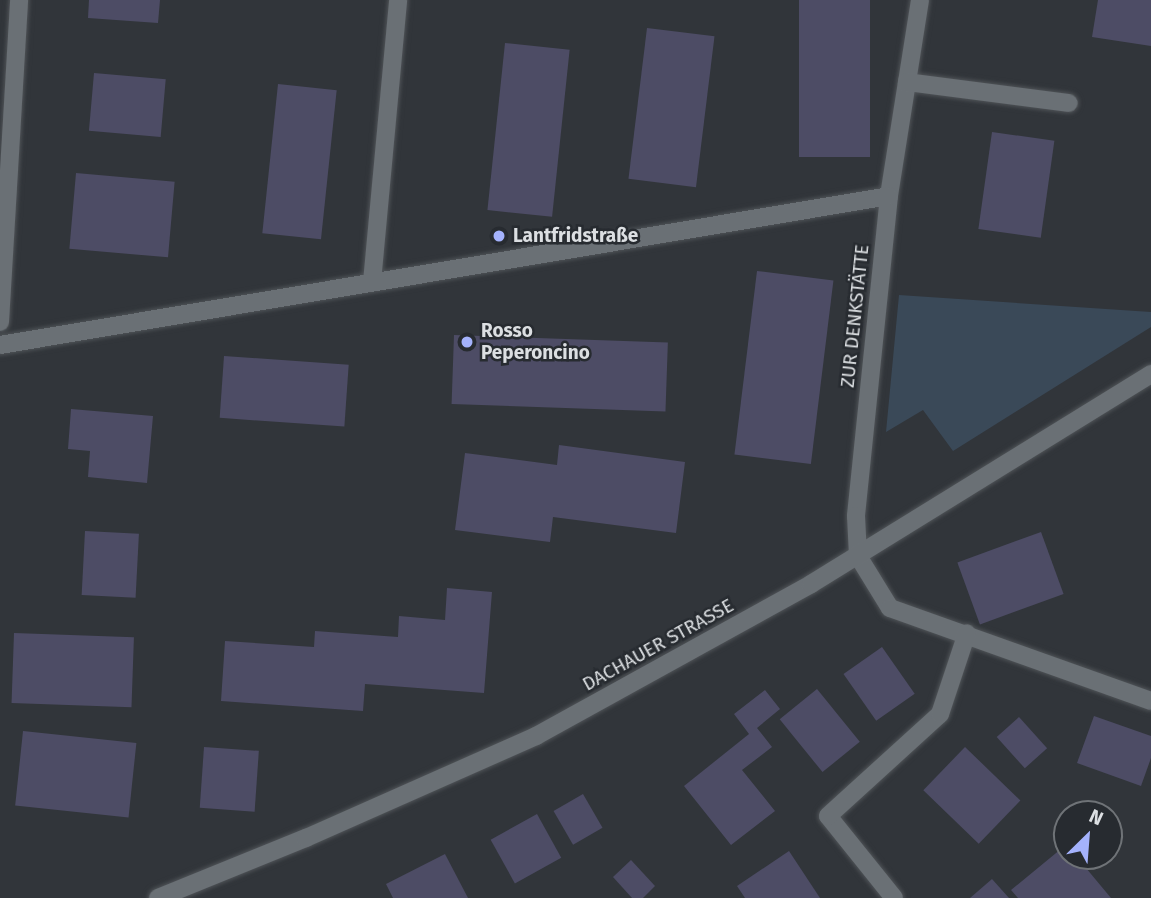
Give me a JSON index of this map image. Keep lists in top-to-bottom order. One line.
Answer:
{"streets":{"street":["ZUR DENKSTÄTTE","DACHAUER STRASSE"]},"crossings":[["ZUR DENKSTÄTTE","DACHAUER STRASSE"]],"places":["Lantfridstraße","Rosso Peperoncino"],"north":"top right"}
